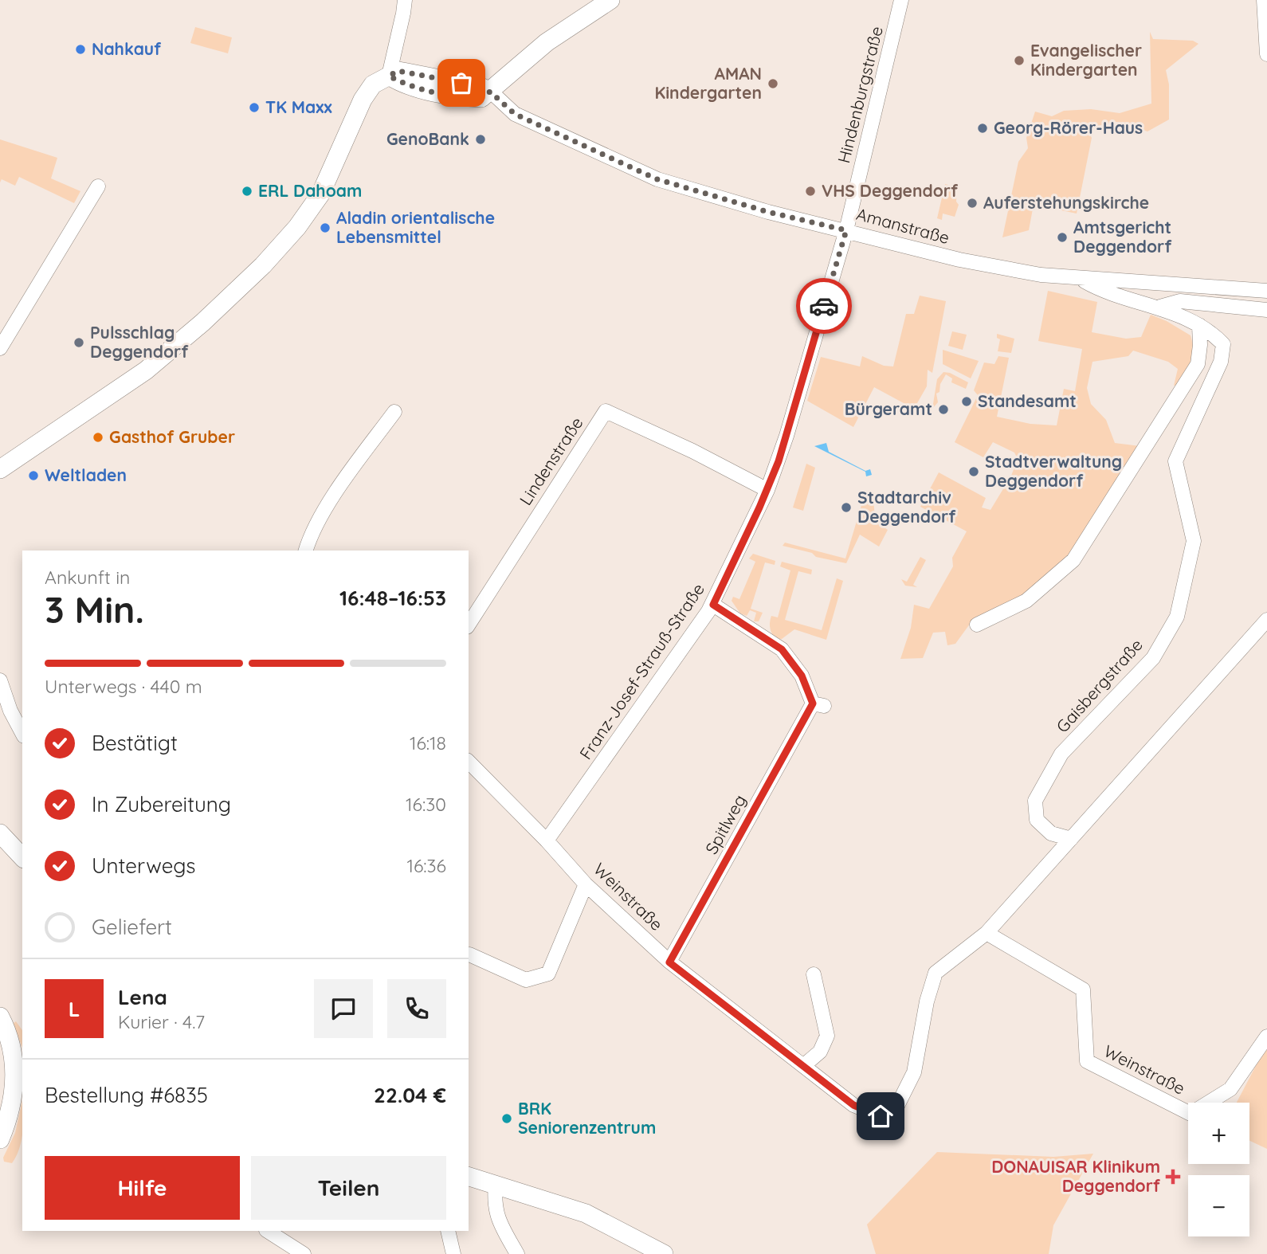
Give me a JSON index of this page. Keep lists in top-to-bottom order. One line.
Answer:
{"streets":{"street":["Hindenburgstraße","Amanstraße","Lindenstraße","Franz-Josef-Strauß-Straße","Gaisbergstraße","Spitlweg","Weinstraße"]},"crossings":[["Hindenburgstraße","Amanstraße"],["Hindenburgstraße","Franz-Josef-Strauß-Straße"],["Amanstraße","Franz-Josef-Strauß-Straße"],["Amanstraße","Gaisbergstraße"],["Lindenstraße","Franz-Josef-Strauß-Straße"],["Franz-Josef-Strauß-Straße","Spitlweg"],["Franz-Josef-Strauß-Straße","Weinstraße"],["Gaisbergstraße","Weinstraße"],["Spitlweg","Weinstraße"]],"places":{"other":["Nahkauf","Evangelischer Kindergarten","AMAN Kindergarten","TK Maxx","Georg-Rörer-Haus","GenoBank","ERL Dahoam","VHS Deggendorf","Auferstehungskirche","Aladin orientalische Lebensmittel","Amtsgericht Deggendorf","Pulsschlag Deggendorf","Standesamt","Bürgeramt","Gasthof Gruber","Stadtverwaltung Deggendorf","Weltladen","Stadtarchiv Deggendorf","BRK Seniorenzentrum"],"health":["DONAUISAR Klinikum Deggendorf"]},"page":{"heading":["3 Min.","Ankunft in","16:48–16:53"],"panel":["Lena","Kurier · 4.7","Bestellung #6835","22.04 €"],"bar":"Unterwegs · 440 m","list":[["Bestätigt","16:18"],["In Zubereitung","16:30"],["Unterwegs","16:36"],"Geliefert"],"round":"L","map_buttons":["+","−"],"buttons":["Hilfe","Teilen"]}}
